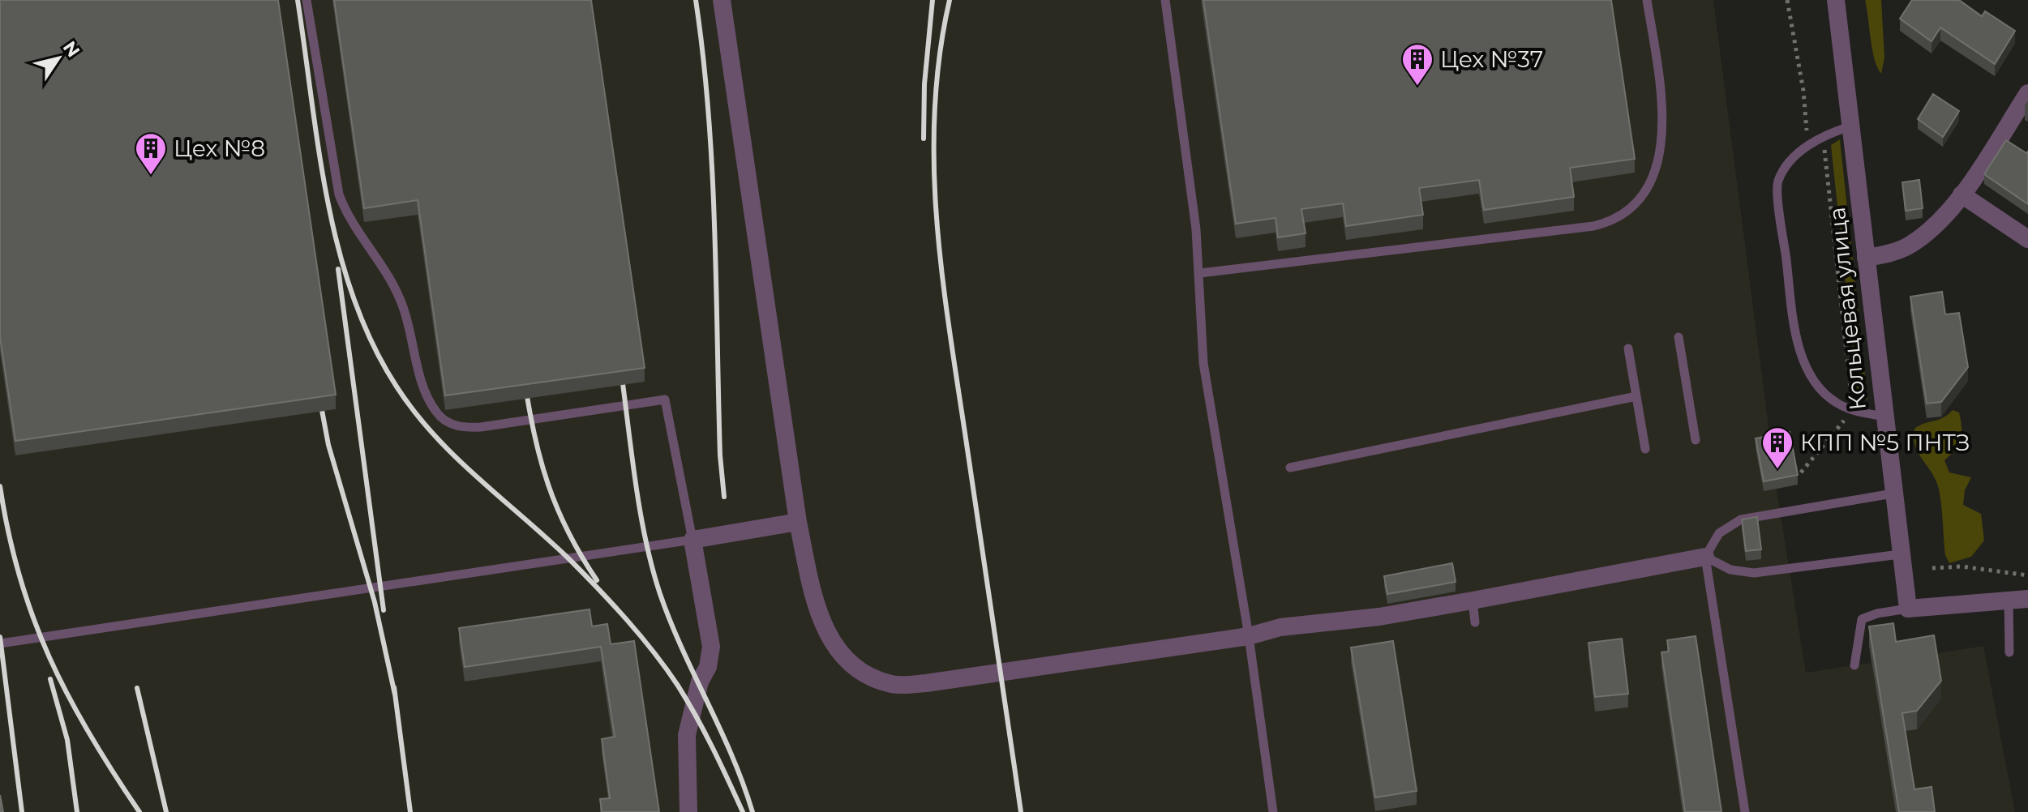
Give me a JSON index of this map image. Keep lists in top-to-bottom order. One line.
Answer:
{"streets":{"street":["Кольцевая улица"]},"places":{"building":["Цех №37","Цех №8","КПП №5 ПНТЗ"]},"north":"top right"}
